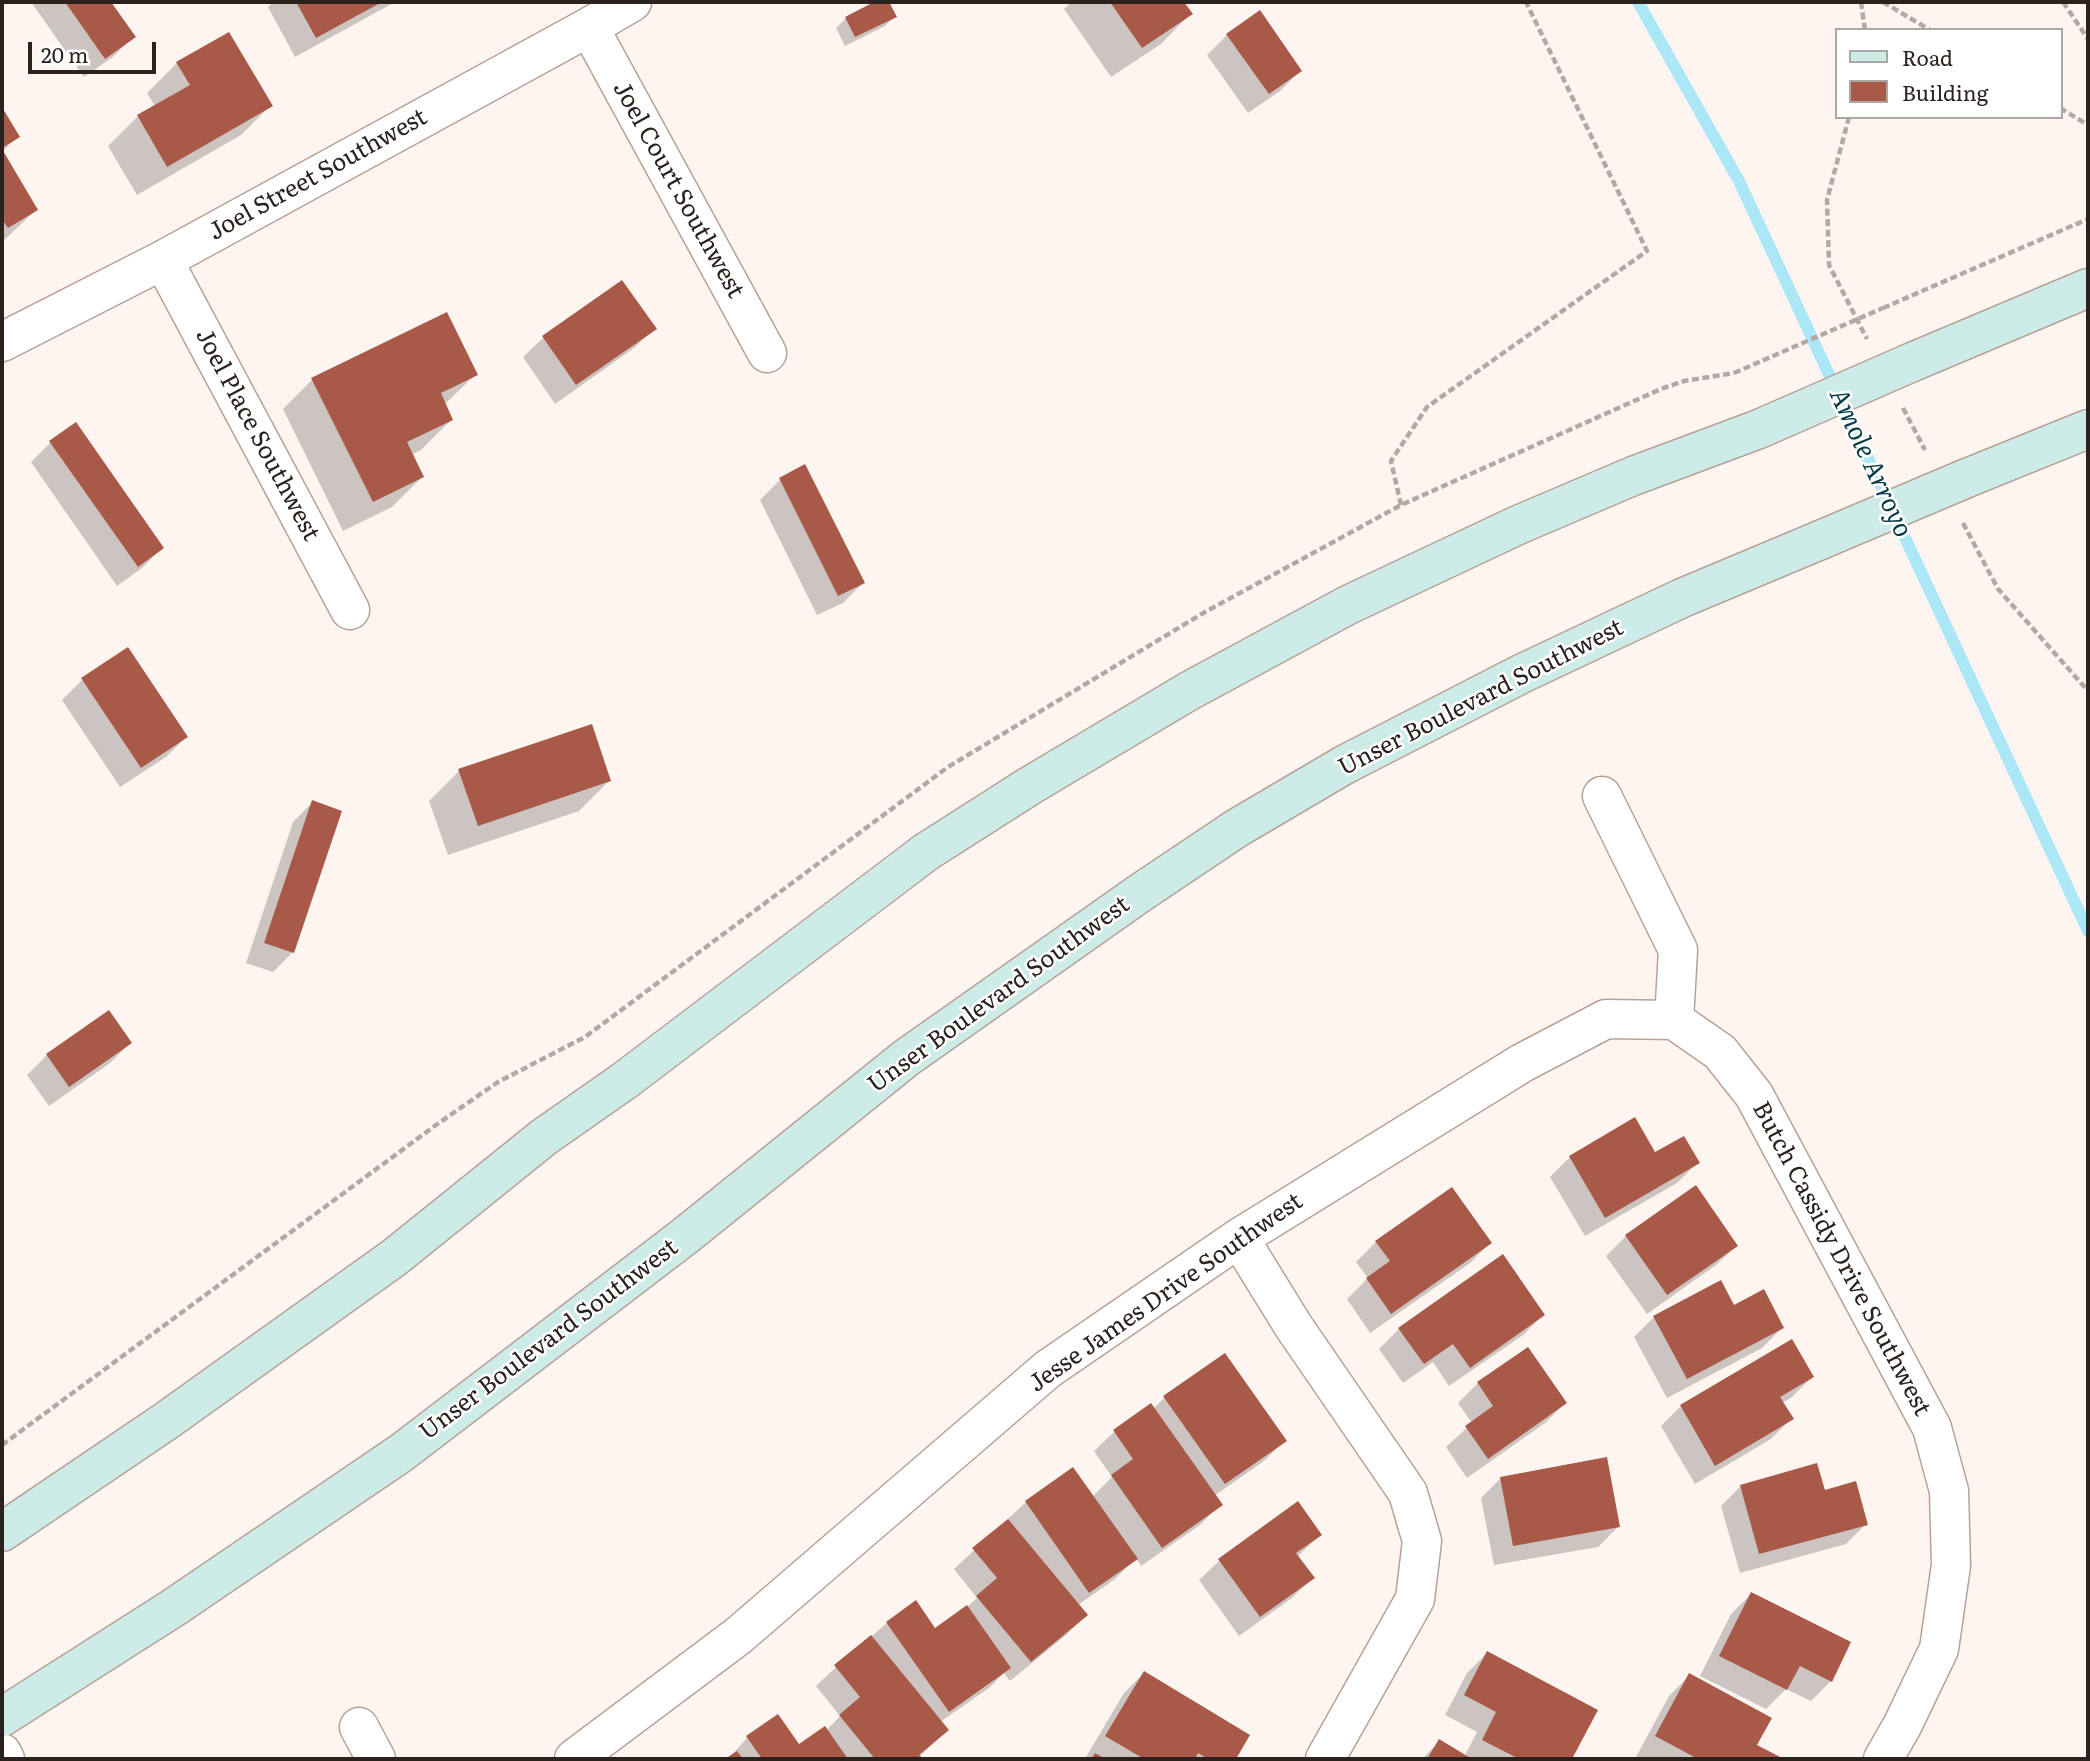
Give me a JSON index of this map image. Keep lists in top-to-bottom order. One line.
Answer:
{"streets":{"main road":["Unser Boulevard Southwest"],"street":["Joel Street Southwest","Joel Court Southwest","Joel Place Southwest","Butch Cassidy Drive Southwest","Jesse James Drive Southwest"]},"crossings":[["Joel Street Southwest","Joel Court Southwest"],["Joel Street Southwest","Joel Place Southwest"],["Butch Cassidy Drive Southwest","Jesse James Drive Southwest"]],"water":["Amole Arroyo"],"legend":["Road","Building"],"scale_bar":"20 m"}
